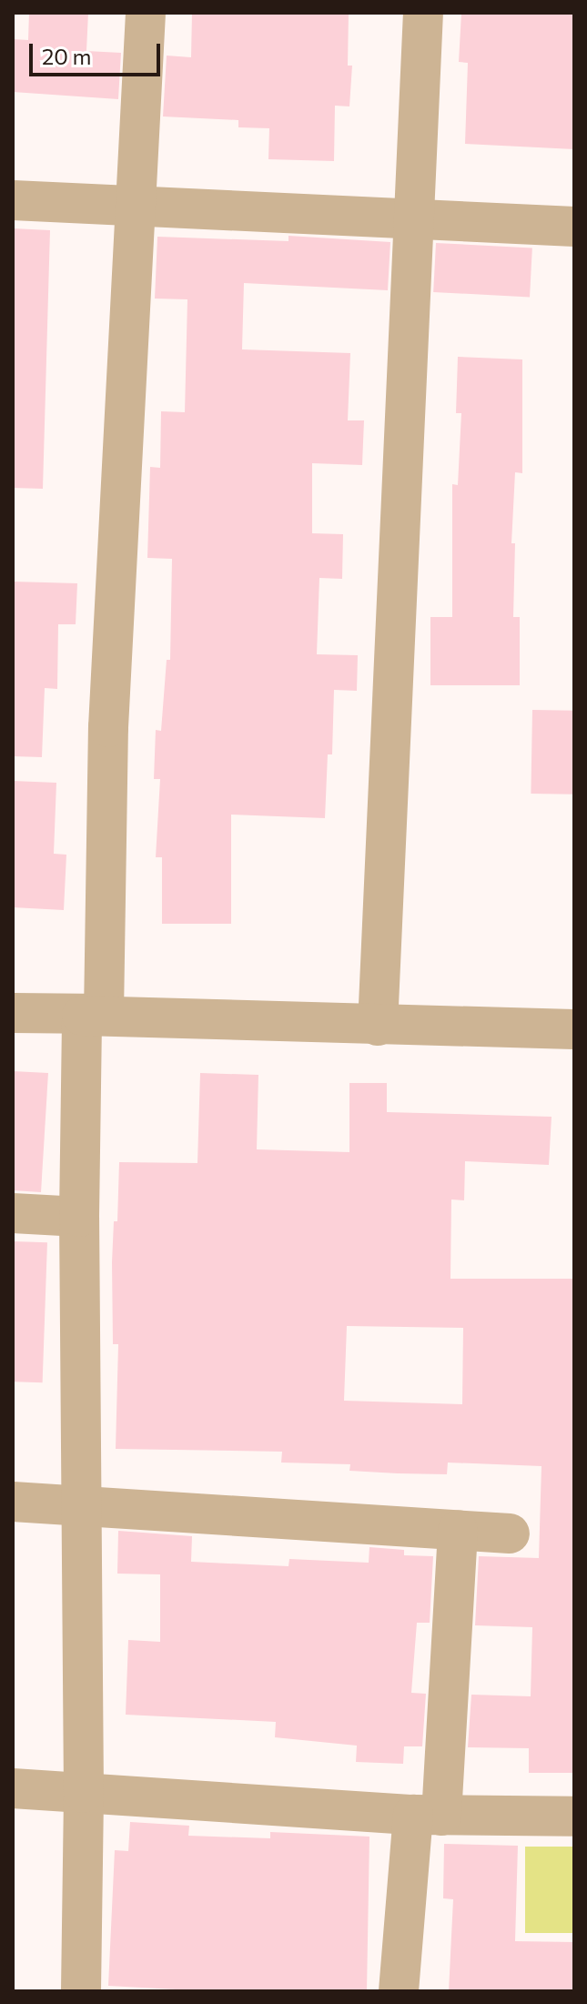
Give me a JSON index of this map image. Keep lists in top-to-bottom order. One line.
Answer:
{"scale_bar":"20 m"}
